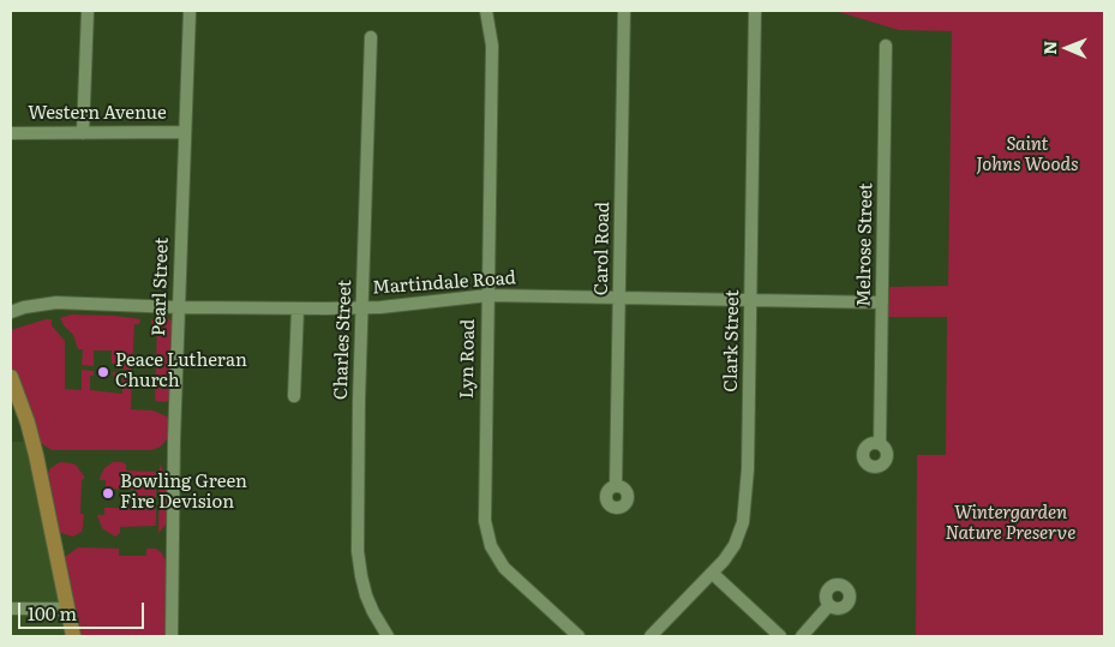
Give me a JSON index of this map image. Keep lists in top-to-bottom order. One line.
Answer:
{"streets":{"street":["Western Avenue","Melrose Street","Carol Road","Martindale Road","Pearl Street","Charles Street","Clark Street","Lyn Road"]},"crossings":[["Western Avenue","Pearl Street"],["Melrose Street","Martindale Road"],["Carol Road","Martindale Road"],["Martindale Road","Pearl Street"],["Martindale Road","Charles Street"],["Martindale Road","Clark Street"],["Martindale Road","Lyn Road"]],"parks":["Saint Johns Woods","Wintergarden Nature Preserve"],"places":["Peace Lutheran Church","Bowling Green Fire Devision"],"scale_bar":"100 m","north":"left"}
